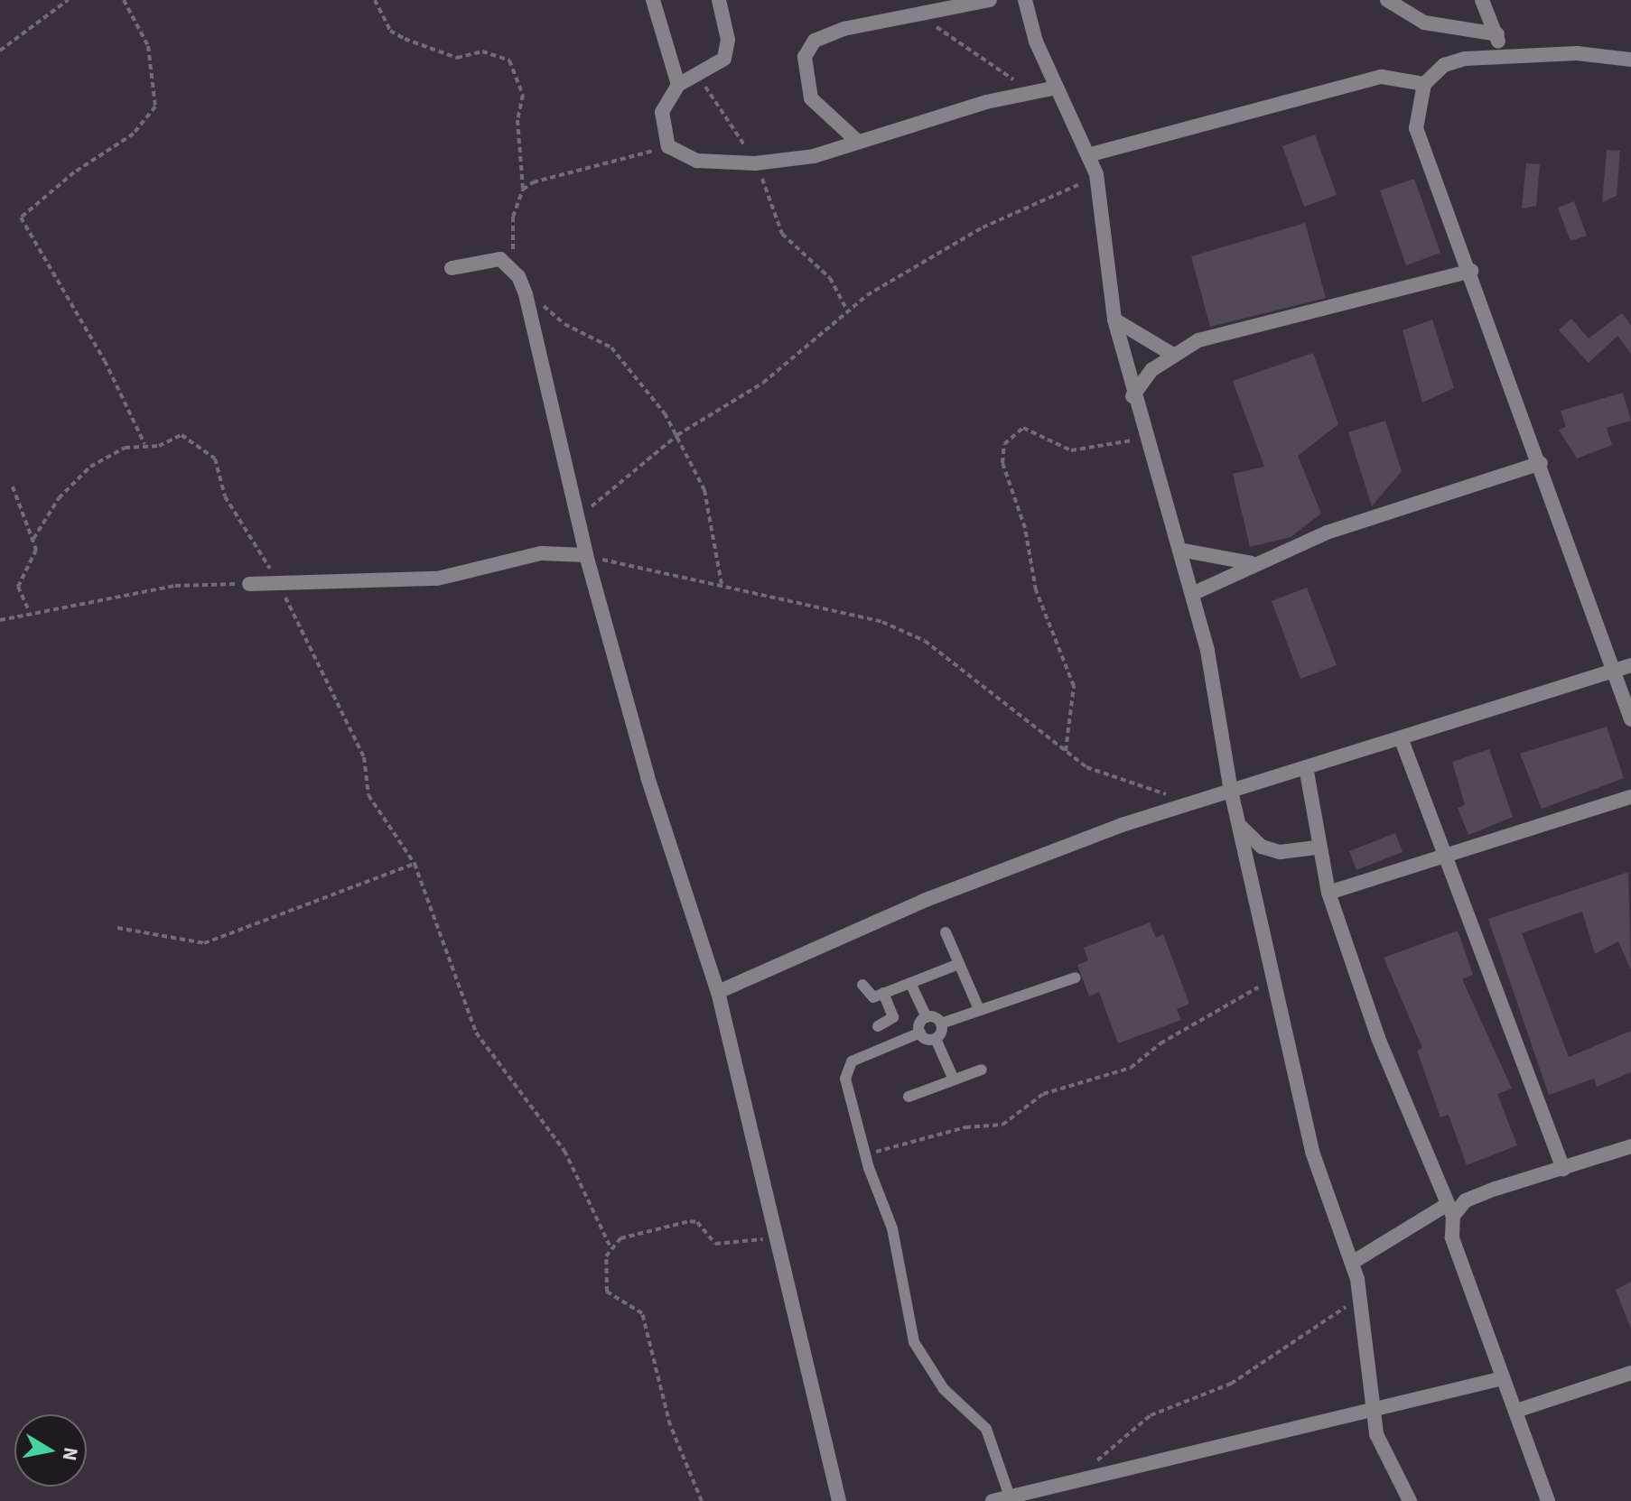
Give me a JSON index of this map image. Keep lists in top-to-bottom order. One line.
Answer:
{"north":"right"}
